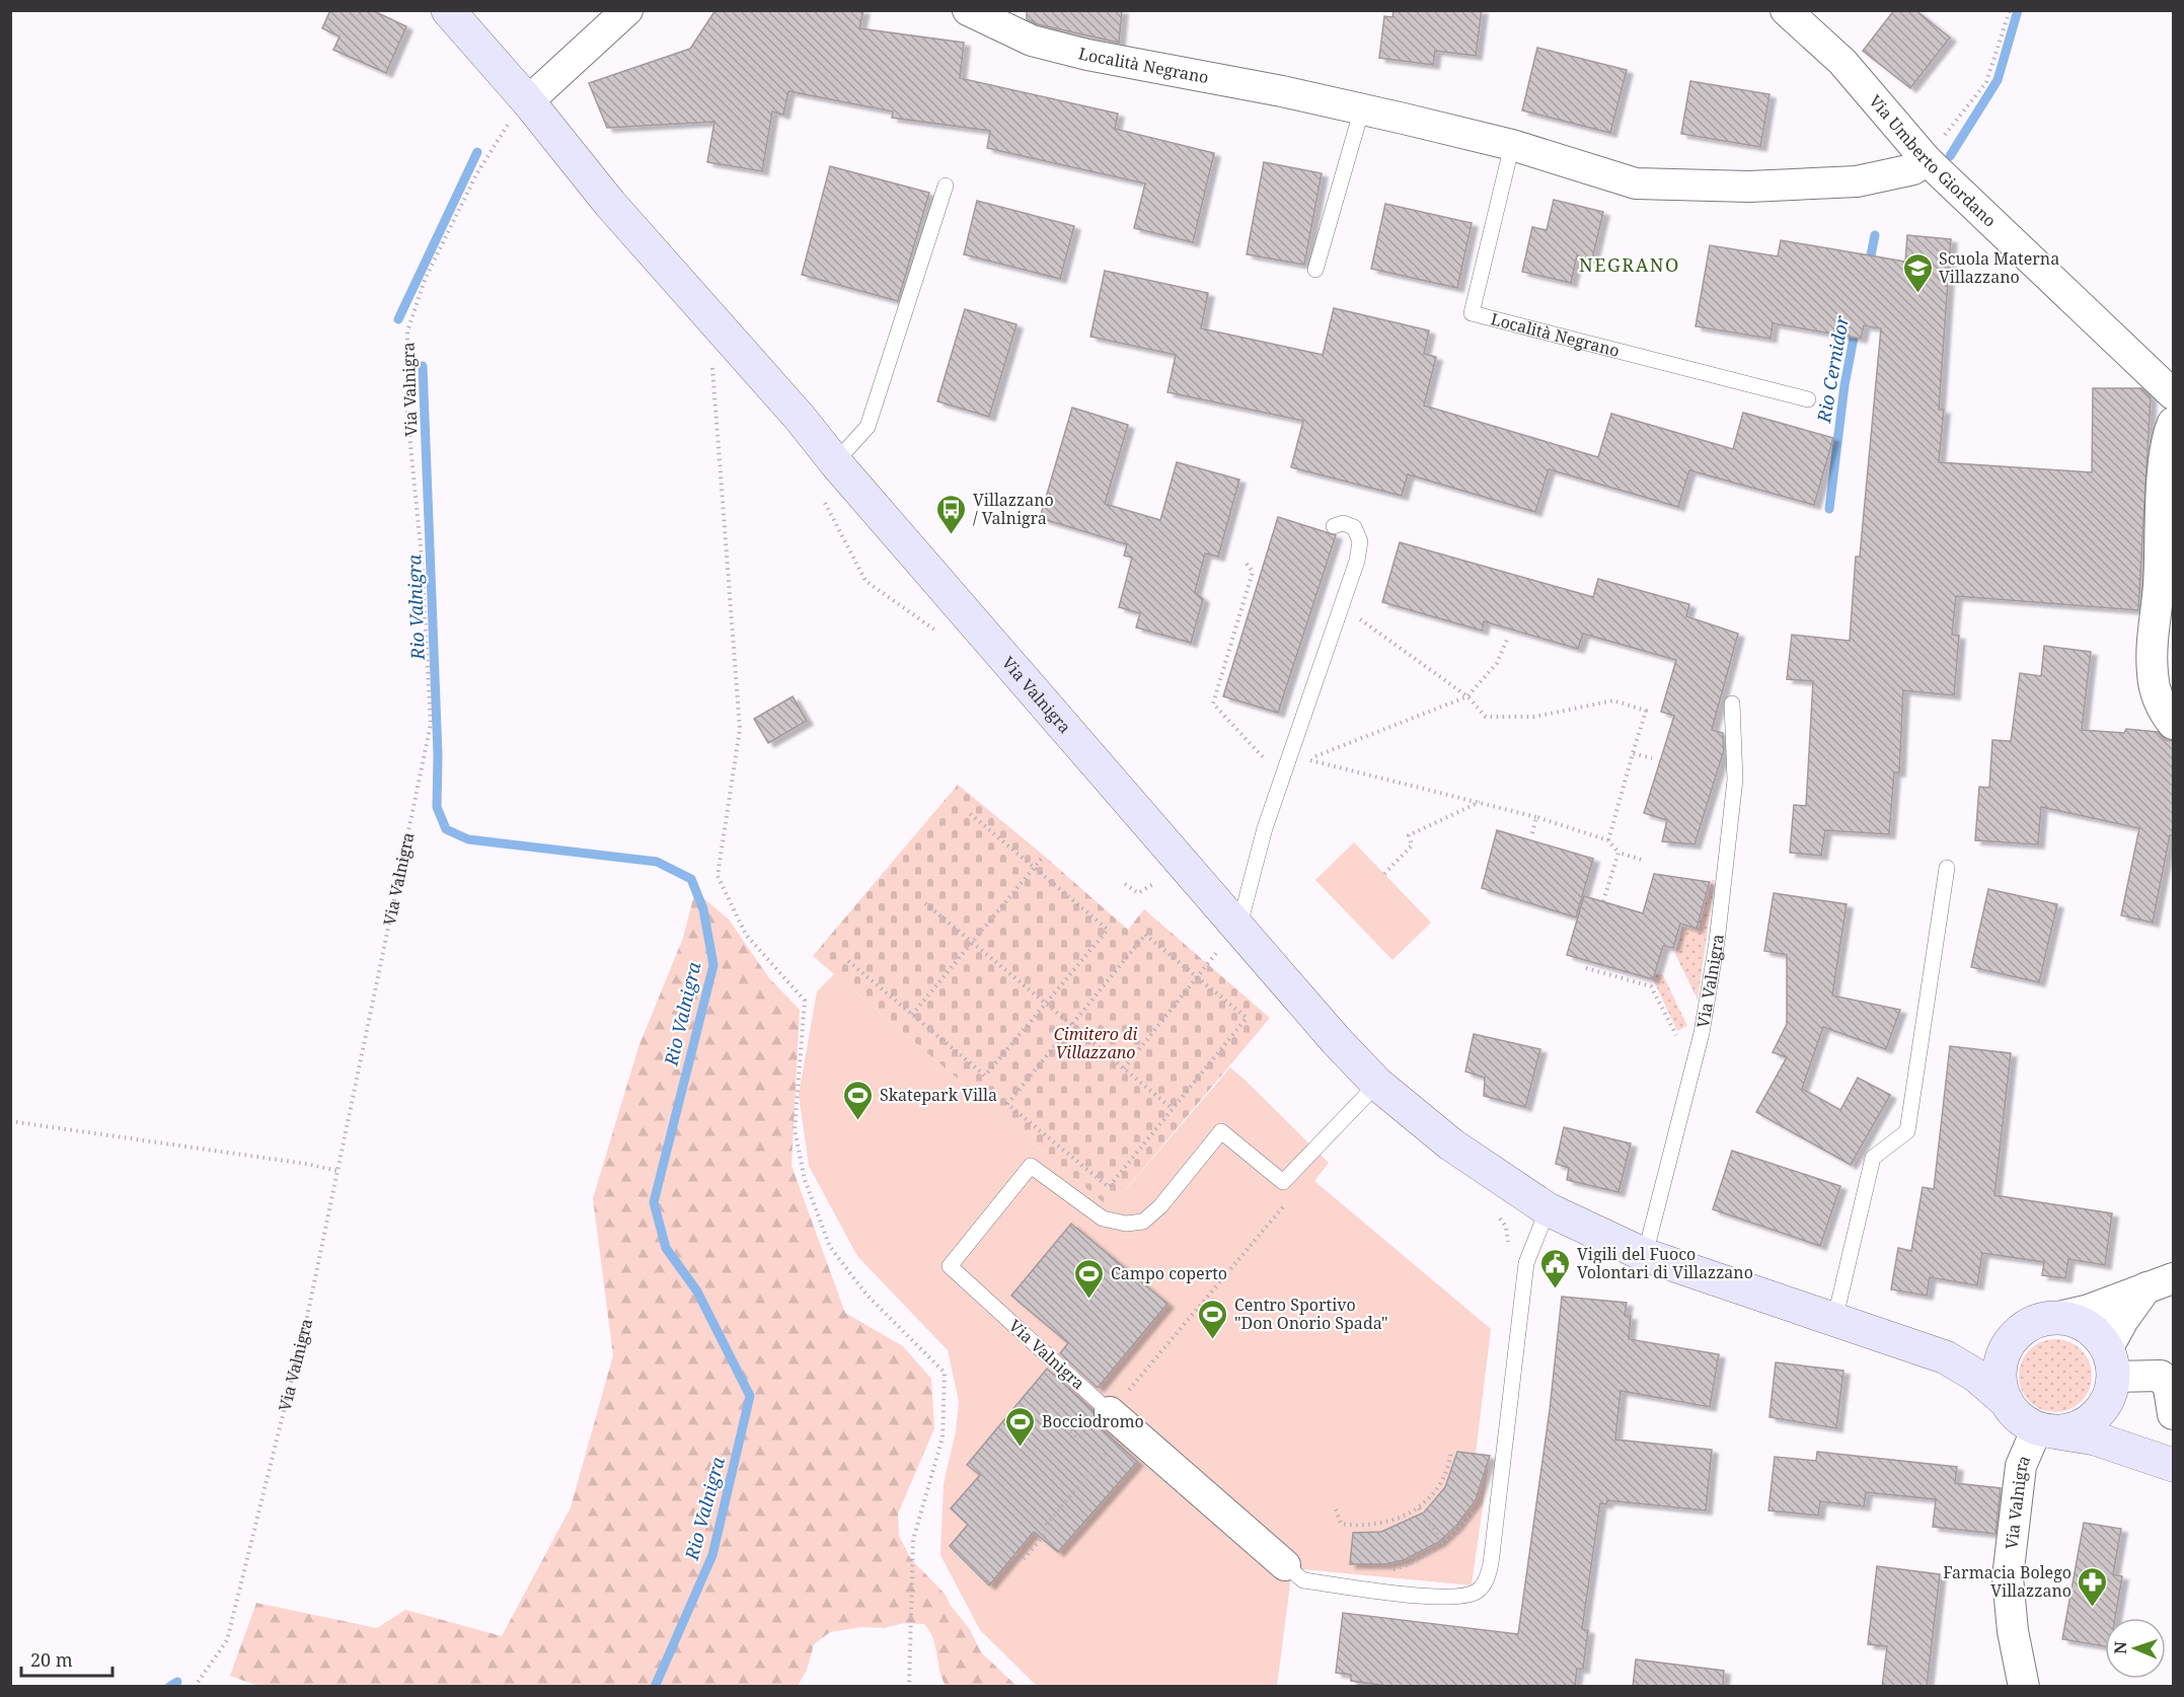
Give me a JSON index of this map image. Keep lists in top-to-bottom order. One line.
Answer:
{"streets":{"main road":["Via Valnigra"],"street":["Località Negrano","Via Umberto Giordano"]},"crossings":[["Località Negrano","Via Umberto Giordano"]],"districts":["NEGRANO"],"water":["Rio Cernidor","Rio Valnigra"],"parks":["Cimitero di Villazzano"],"places":{"school or university":["Scuola Materna Villazzano"],"bus stop":["Villazzano / Valnigra"],"sports":["Skatepark Villa","Campo coperto","Centro Sportivo \"Don Onorio Spada\"","Bocciodromo"],"public building":["Vigili del Fuoco Volontari di Villazzano"],"pharmacy":["Farmacia Bolego Villazzano"]},"scale_bar":"20 m","north":"left"}
